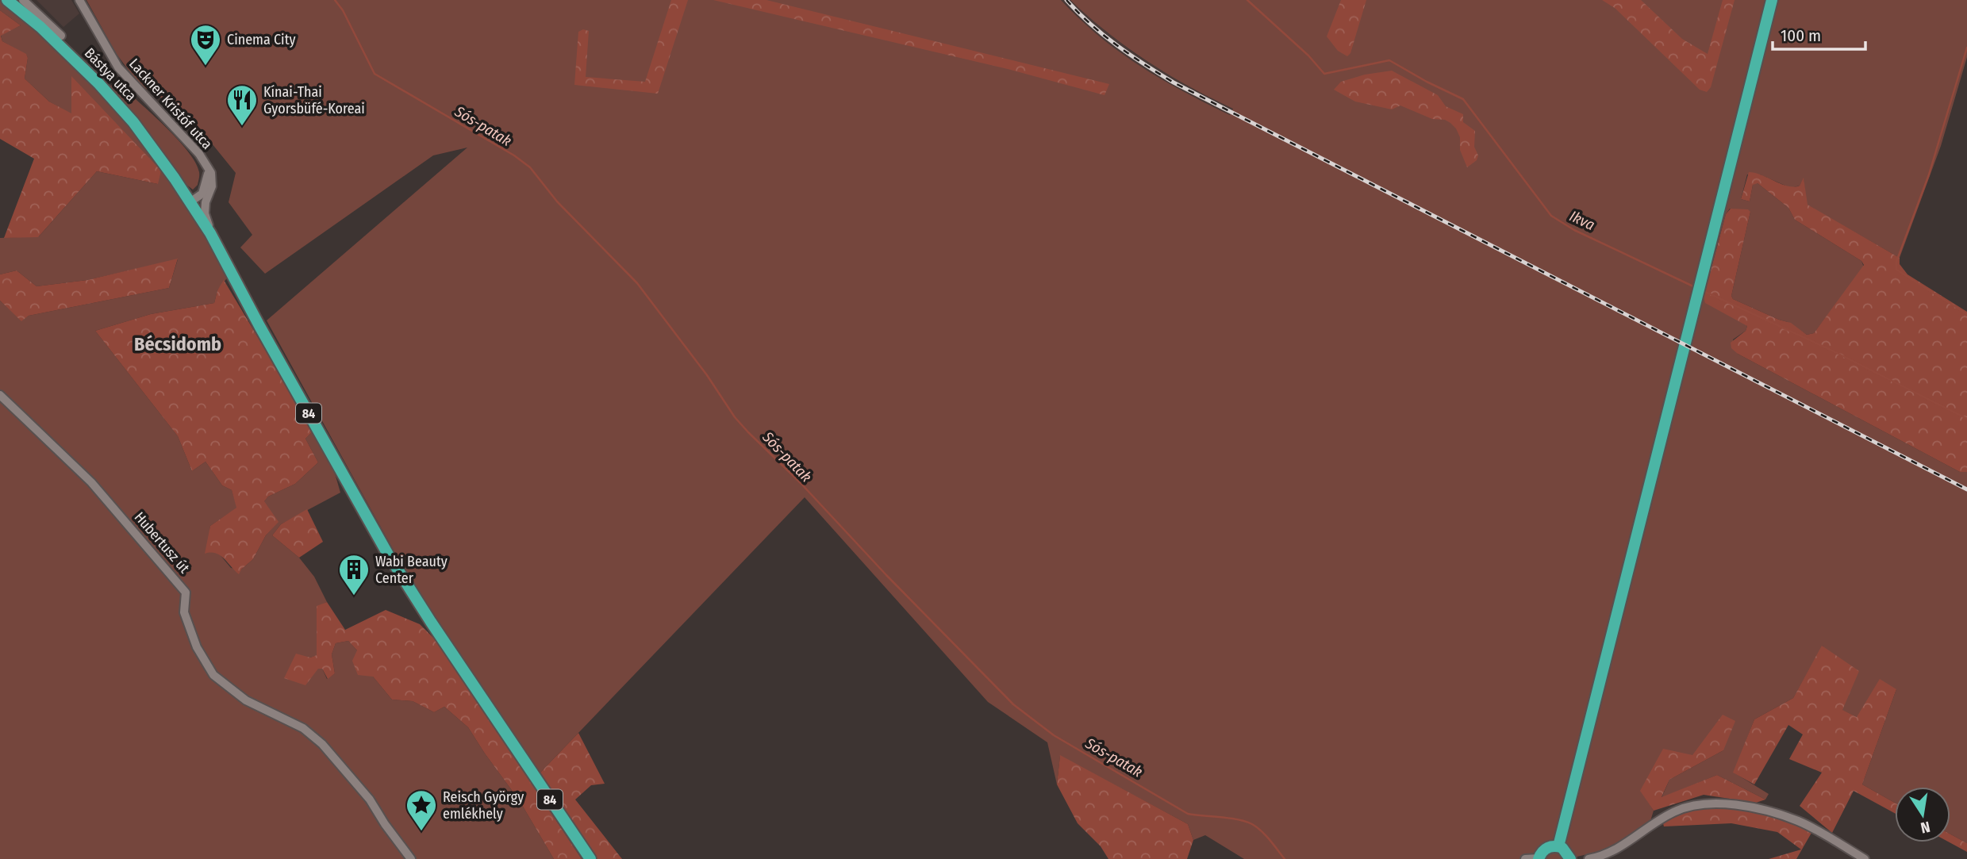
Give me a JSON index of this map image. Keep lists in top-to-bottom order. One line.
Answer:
{"streets":{"main road":["Bástya utca","84"],"street":["Lackner Kristóf utca","Hubertusz út"]},"crossings":[["Bástya utca","84"],["Lackner Kristóf utca","84"]],"districts":["Bécsidomb"],"water":["Sós-patak","Ikva"],"places":{"theatre":["Cinema City"],"restaurant":["Kínai-Thai Gyorsbüfé-Koreai"],"building":["Wabi Beauty Center"],"place":["Reisch György emlékhely"]},"scale_bar":"100 m","north":"bottom"}
